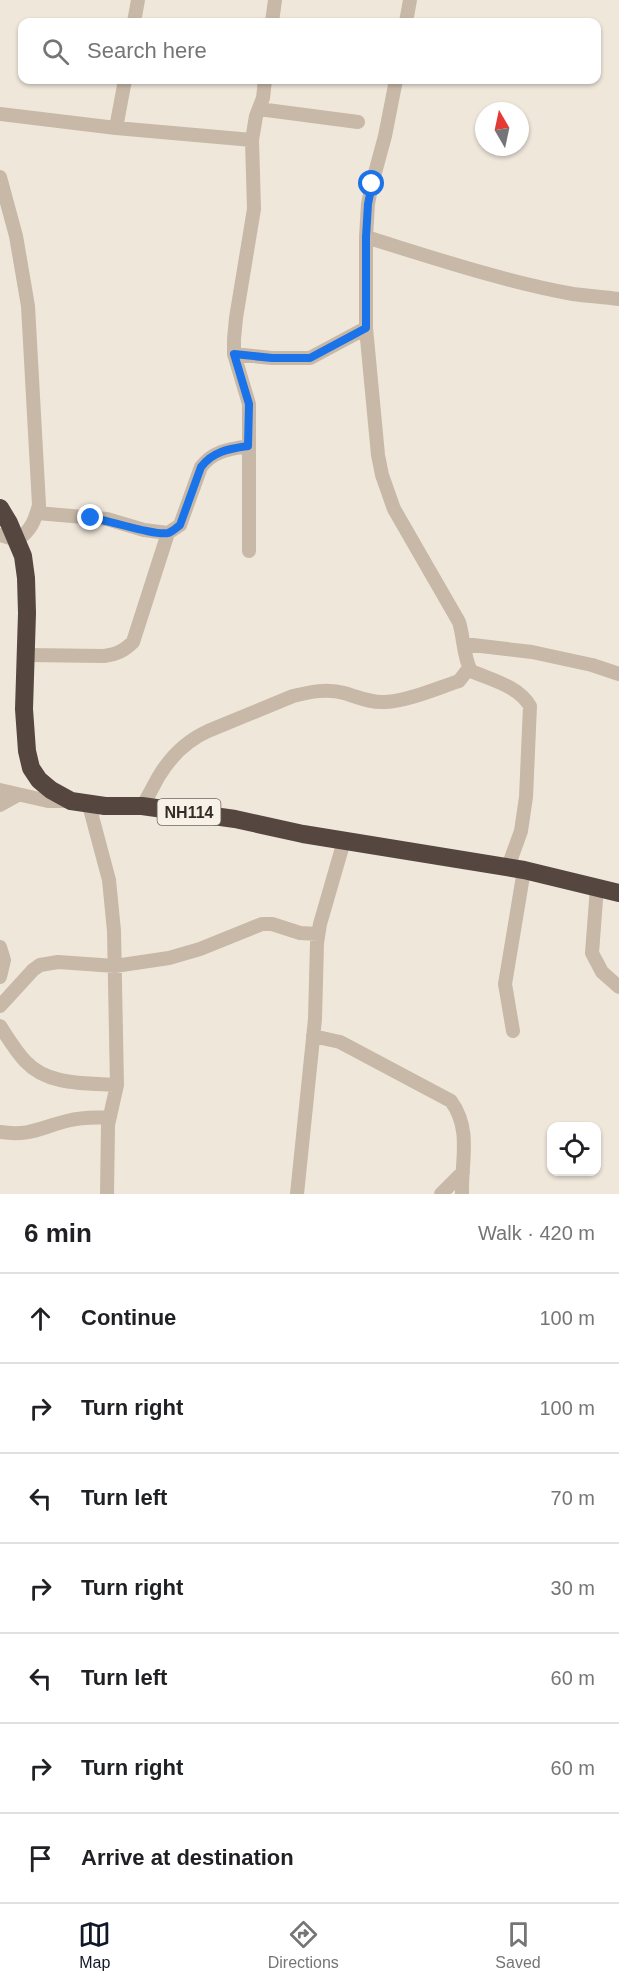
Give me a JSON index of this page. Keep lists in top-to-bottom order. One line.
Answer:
{"streets":{"highway":["NH114"]},"north":"top","page":{"search":"Search here","heading":["6 min","Walk · 420 m"],"list":[["Continue","100 m"],["Turn right","100 m"],["Turn left","70 m"],["Turn right","30 m"],["Turn left","60 m"],["Turn right","60 m"],"Arrive at destination"],"nav":["Map","Directions","Saved"]}}
